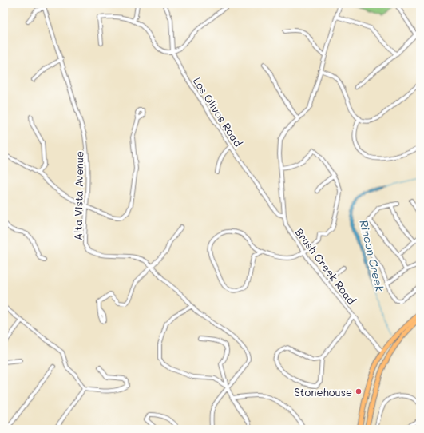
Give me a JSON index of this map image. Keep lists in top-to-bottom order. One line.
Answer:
{"streets":{"street":["Los Olivos Road","Alta Vista Avenue","Brush Creek Road"]},"crossings":[["Los Olivos Road","Brush Creek Road"]],"water":["Rincon Creek"],"places":["Stonehouse"]}
